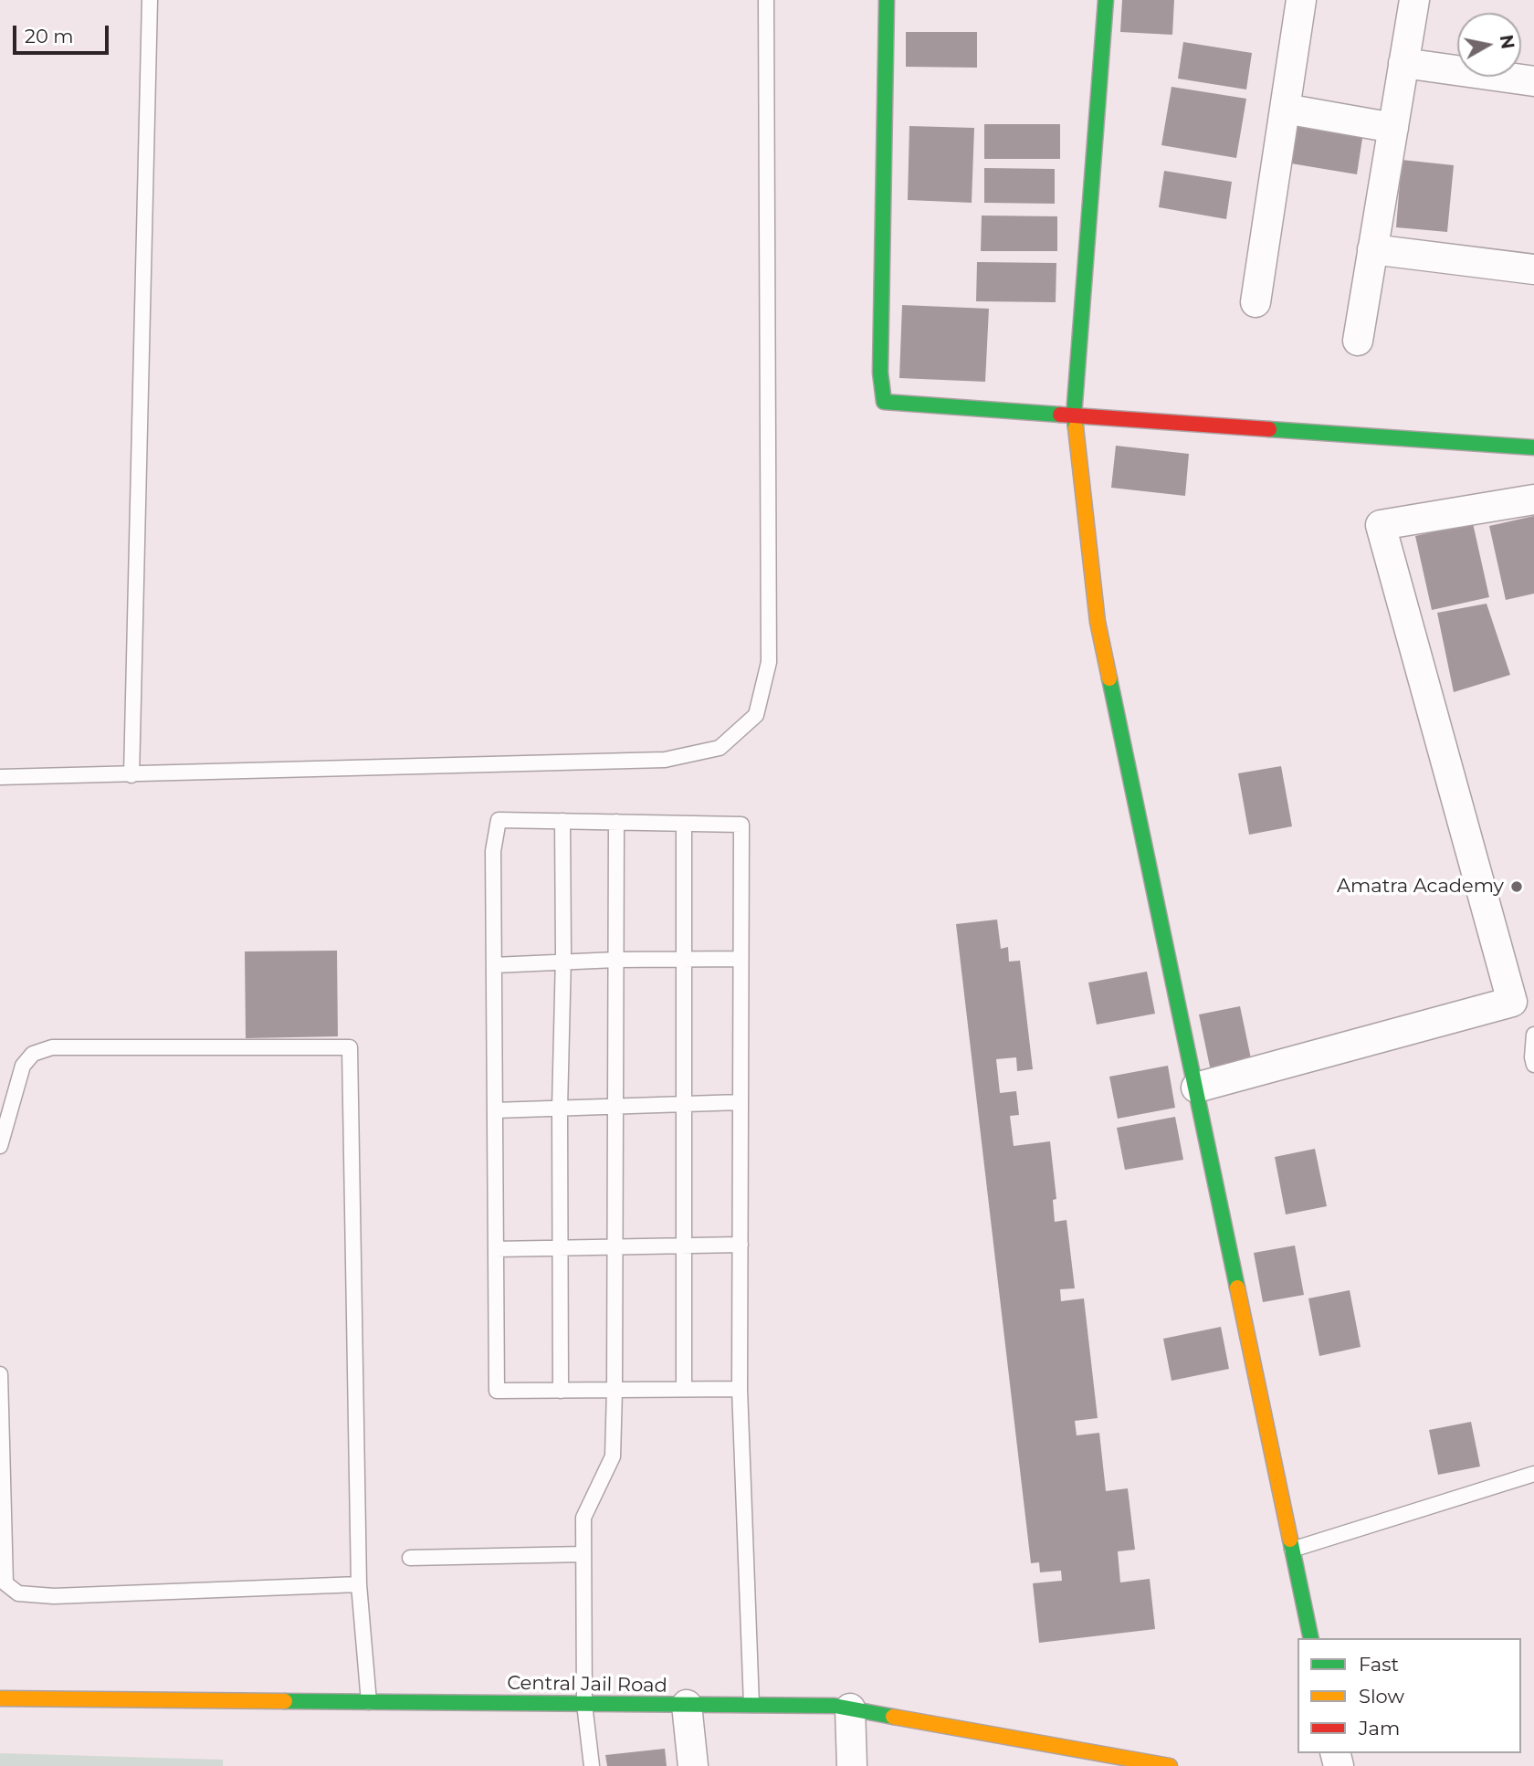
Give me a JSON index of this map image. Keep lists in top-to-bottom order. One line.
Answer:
{"streets":{"street":["Central Jail Road"]},"places":["Amatra Academy"],"legend":["Fast","Slow","Jam"],"scale_bar":"20 m","north":"right"}
